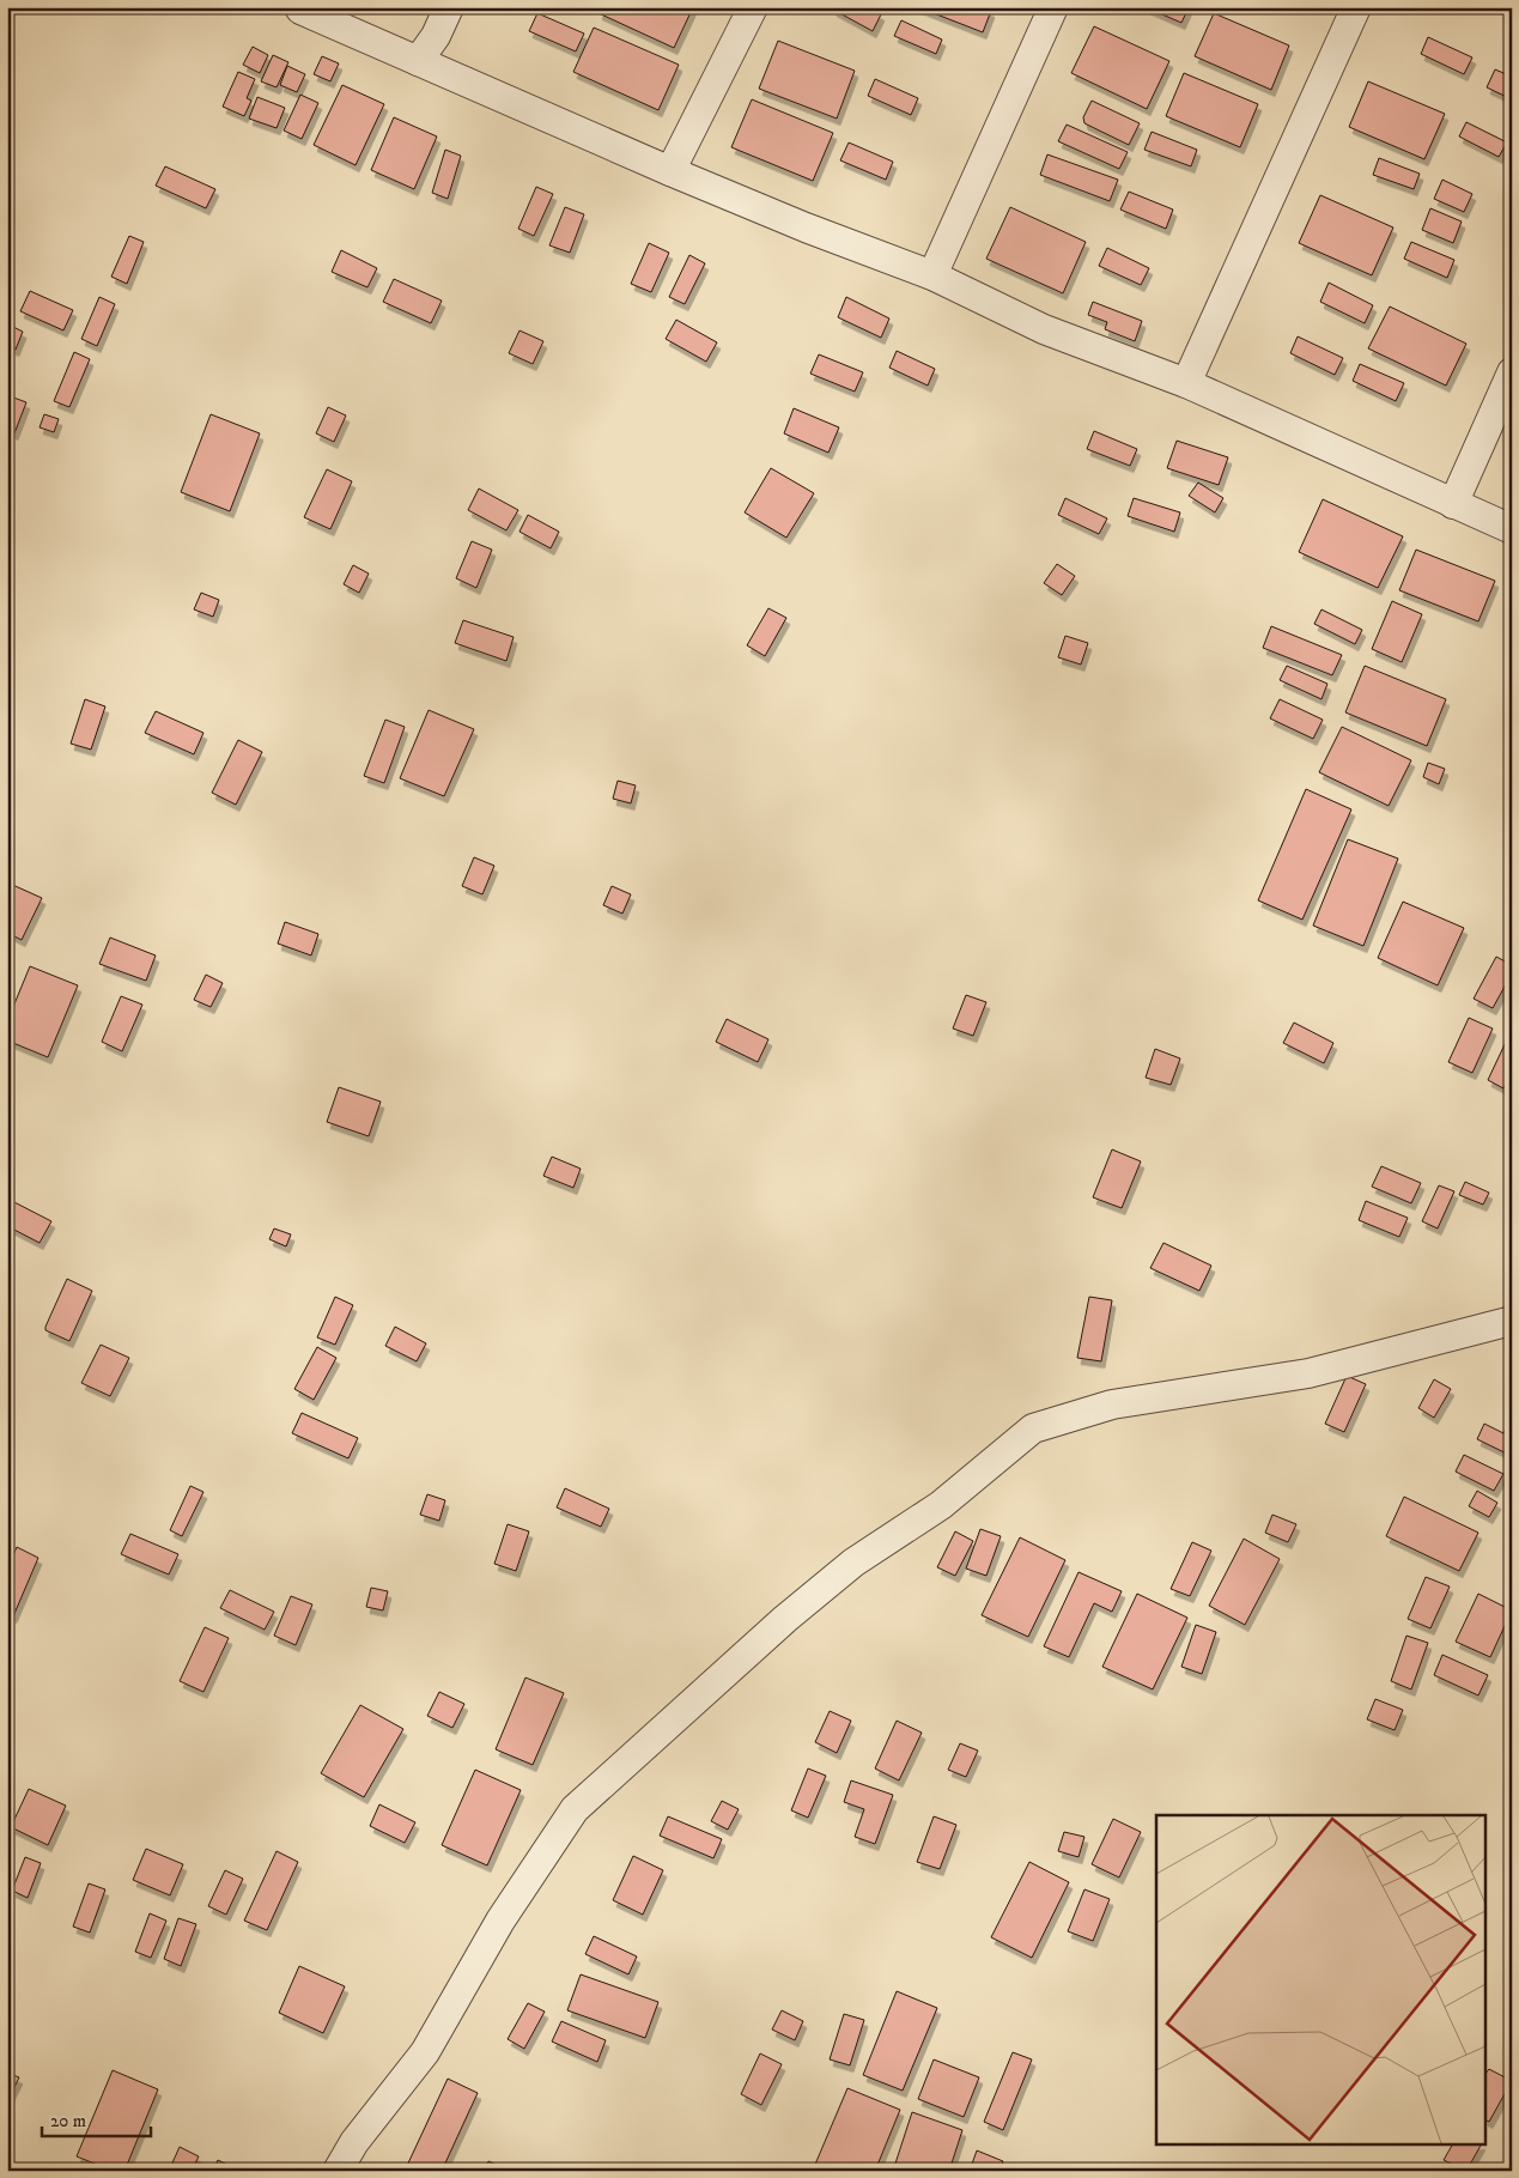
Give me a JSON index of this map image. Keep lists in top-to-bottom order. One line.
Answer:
{"scale_bar":"20 m"}
